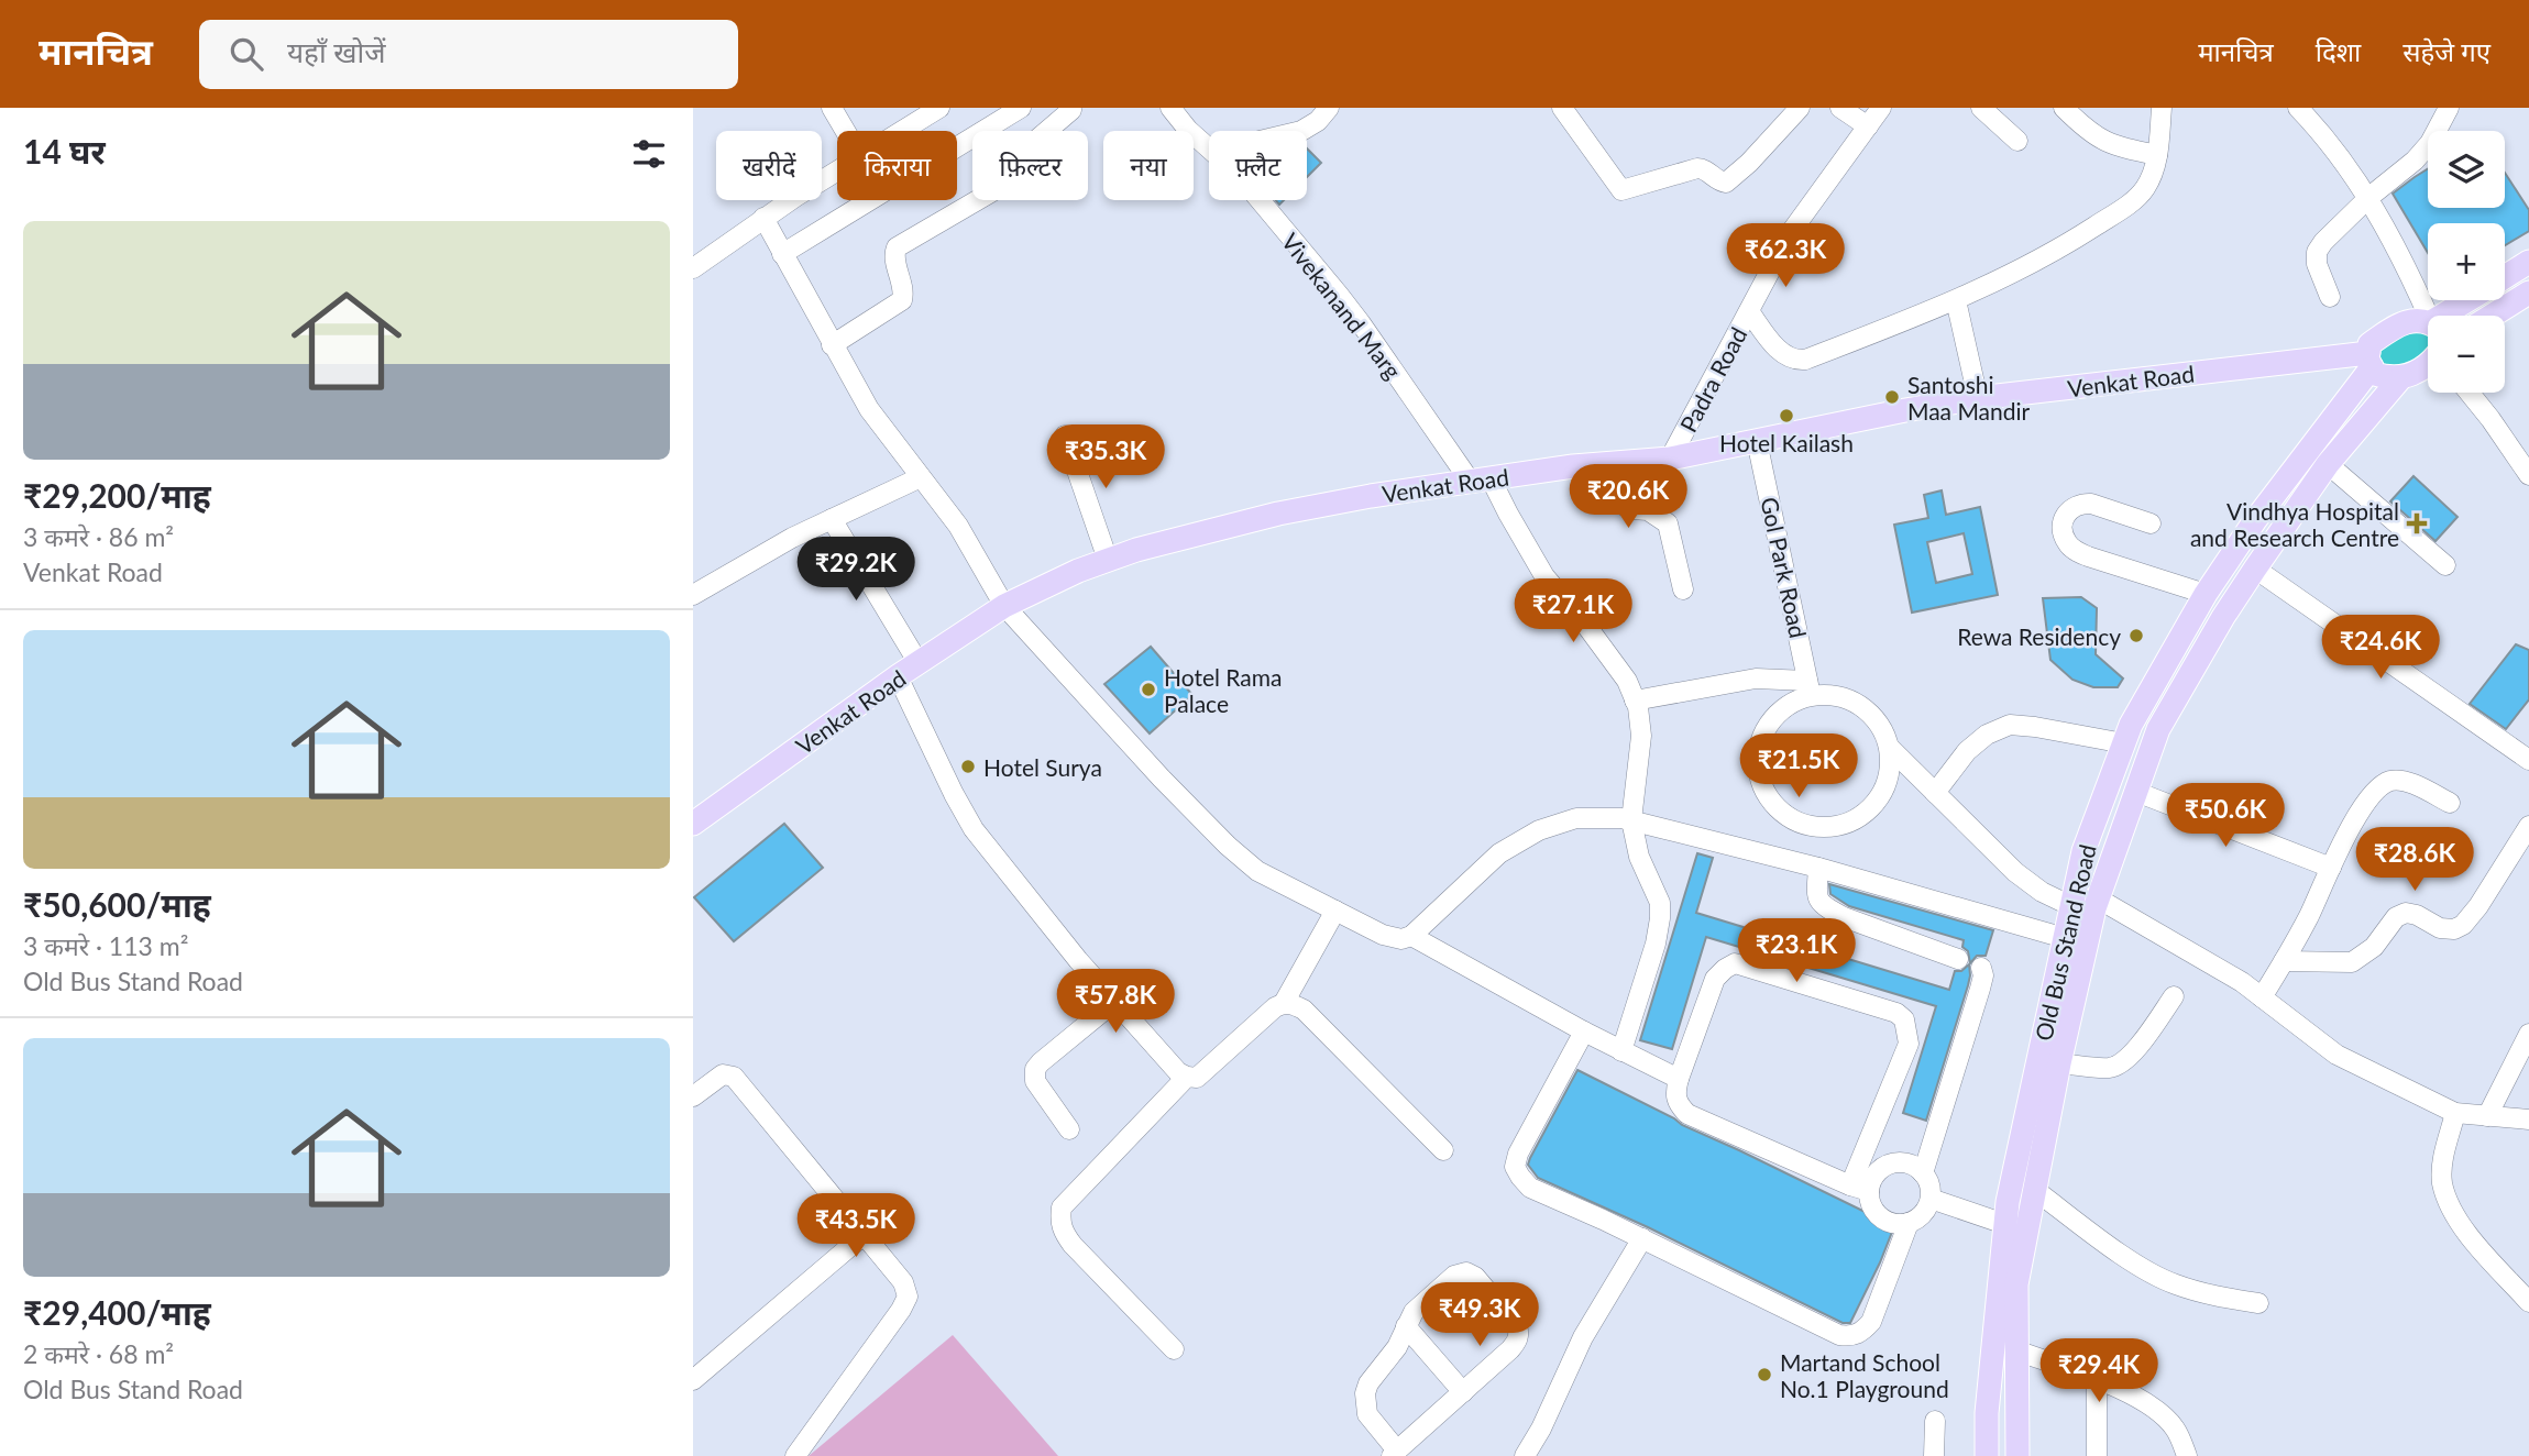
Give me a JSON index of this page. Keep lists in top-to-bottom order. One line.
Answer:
{"streets":{"main road":["Venkat Road","Old Bus Stand Road"],"street":["Vivekanand Marg","Padra Road","Gol Park Road"]},"crossings":[["Vivekanand Marg","Venkat Road"],["Padra Road","Venkat Road"],["Venkat Road","Gol Park Road"],["Venkat Road","Old Bus Stand Road"]],"places":{"other":["Santoshi Maa Mandir","Hotel Kailash","Rewa Residency","Hotel Rama Palace","Hotel Surya","Martand School No.1 Playground"],"health":["Vindhya Hospital and Research Centre"]},"page":{"header":"मानचित्र","search":"यहाँ खोजें","nav":["मानचित्र","दिशा","सहेजे गए"],"heading":"14 घर","map_buttons":["+","−"],"chip":["खरीदें","किराया","फ़िल्टर","नया","फ़्लैट"],"list":[{"name":"₹29,200/माह","note":"3 कमरे · 86 m² · Venkat Road"},{"name":"₹50,600/माह","note":"3 कमरे · 113 m² · Old Bus Stand Road"},{"name":"₹29,400/माह","note":"2 कमरे · 68 m² · Old Bus Stand Road"}],"price":["₹62.3K","₹35.3K","₹20.6K","₹29.2K","₹27.1K","₹24.6K","₹21.5K","₹50.6K","₹28.6K","₹23.1K","₹57.8K","₹43.5K","₹49.3K","₹29.4K"]}}
